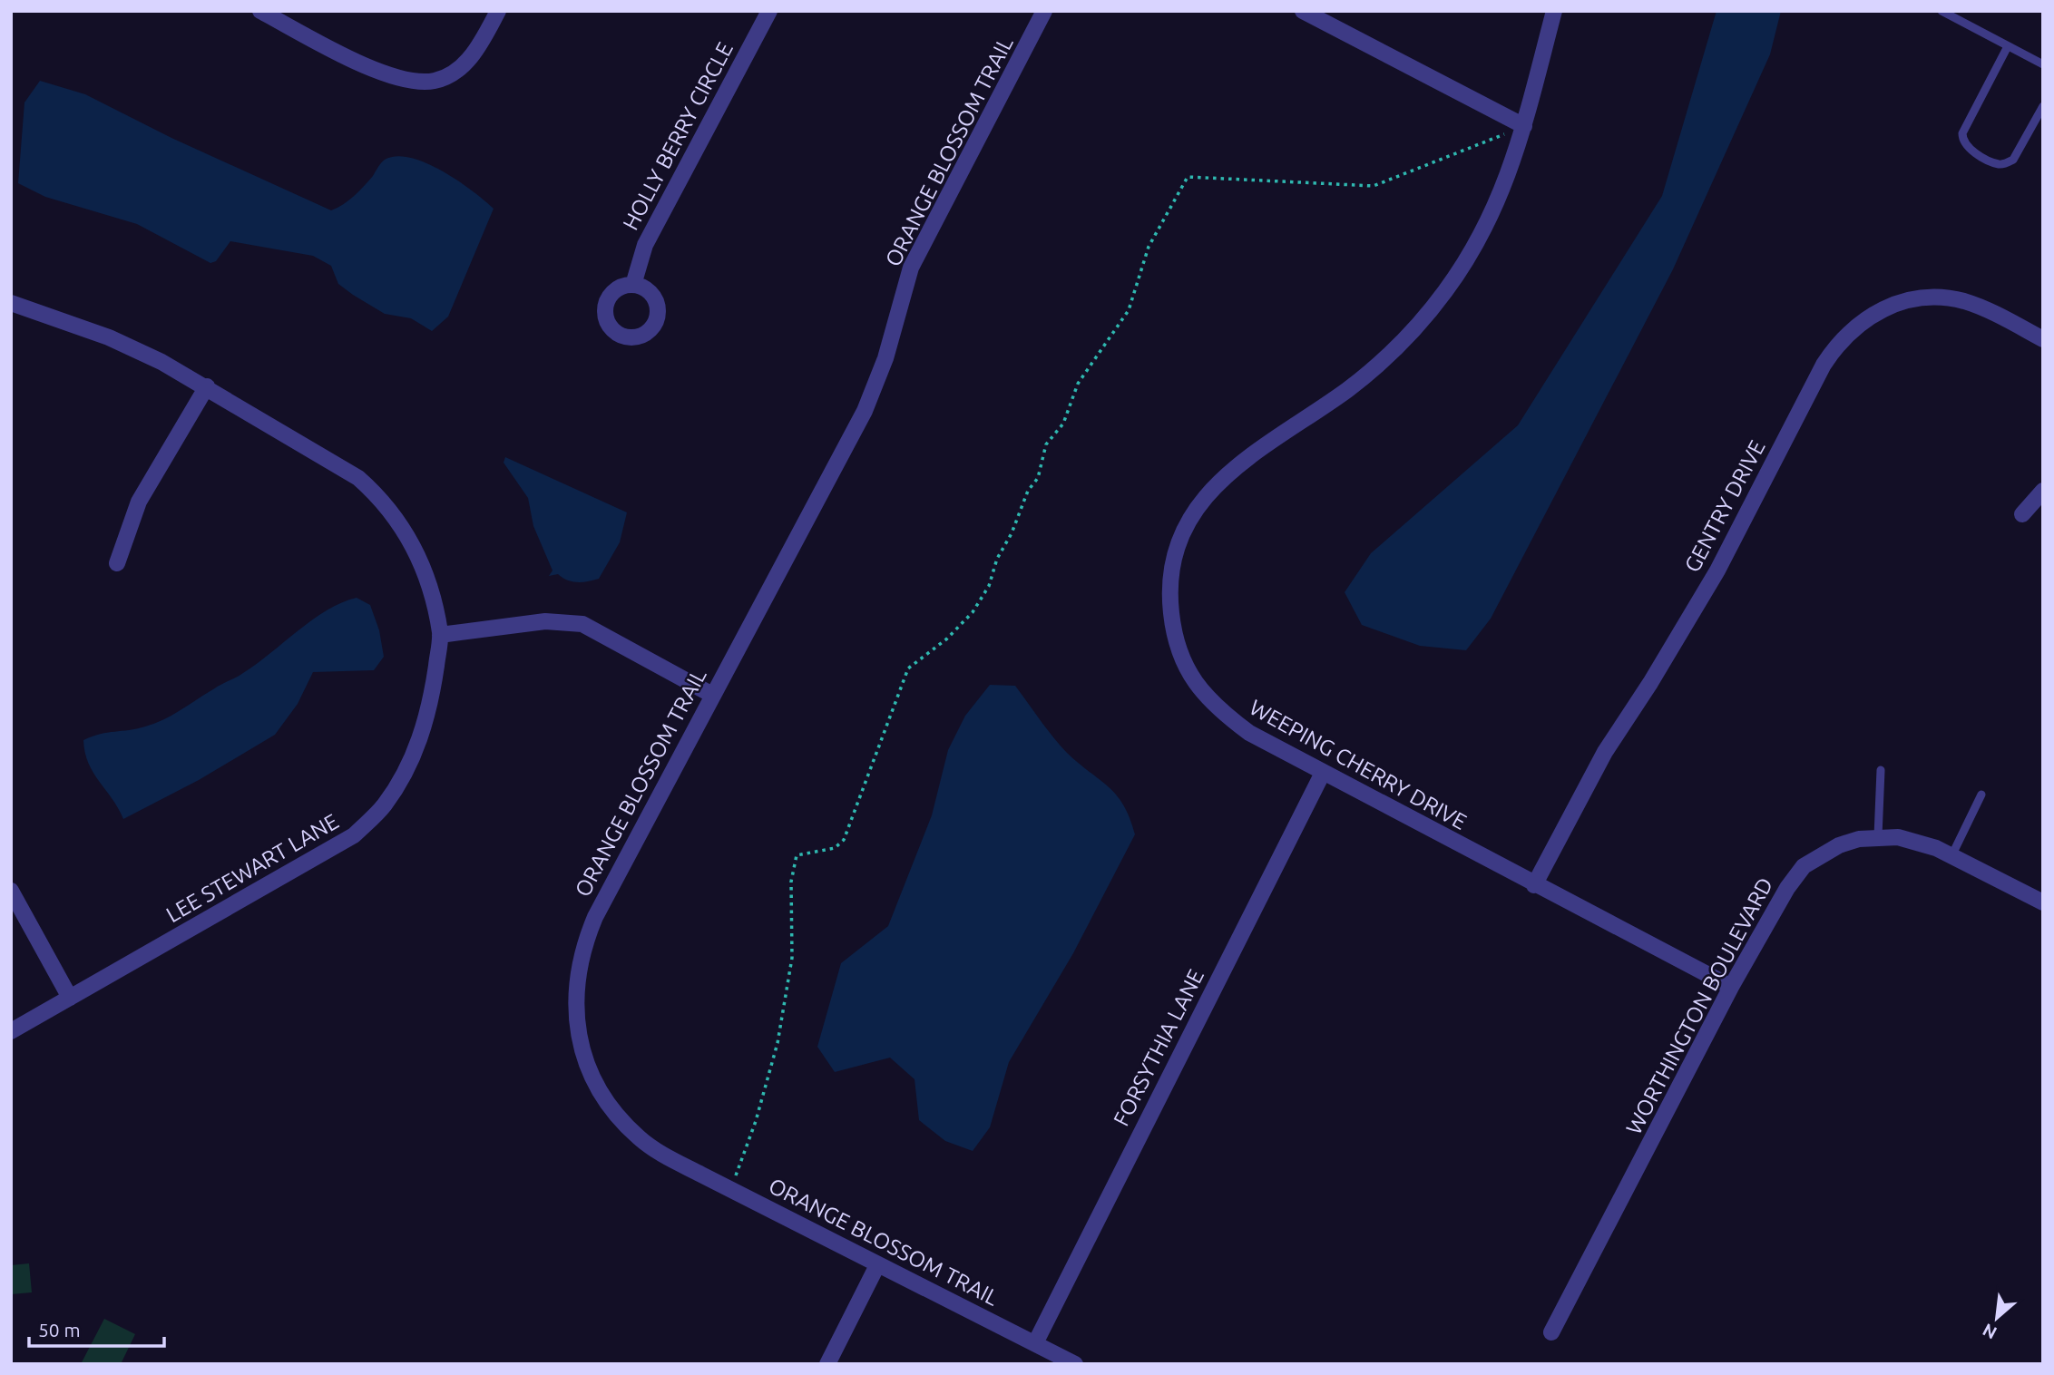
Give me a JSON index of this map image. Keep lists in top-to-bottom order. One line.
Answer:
{"streets":{"street":["HOLLY BERRY CIRCLE","ORANGE BLOSSOM TRAIL","GENTRY DRIVE","WEEPING CHERRY DRIVE","LEE STEWART LANE","WORTHINGTON BOULEVARD","FORSYTHIA LANE"]},"crossings":[["ORANGE BLOSSOM TRAIL","FORSYTHIA LANE"],["GENTRY DRIVE","WEEPING CHERRY DRIVE"],["WEEPING CHERRY DRIVE","WORTHINGTON BOULEVARD"],["WEEPING CHERRY DRIVE","FORSYTHIA LANE"]],"scale_bar":"50 m","north":"bottom left"}
